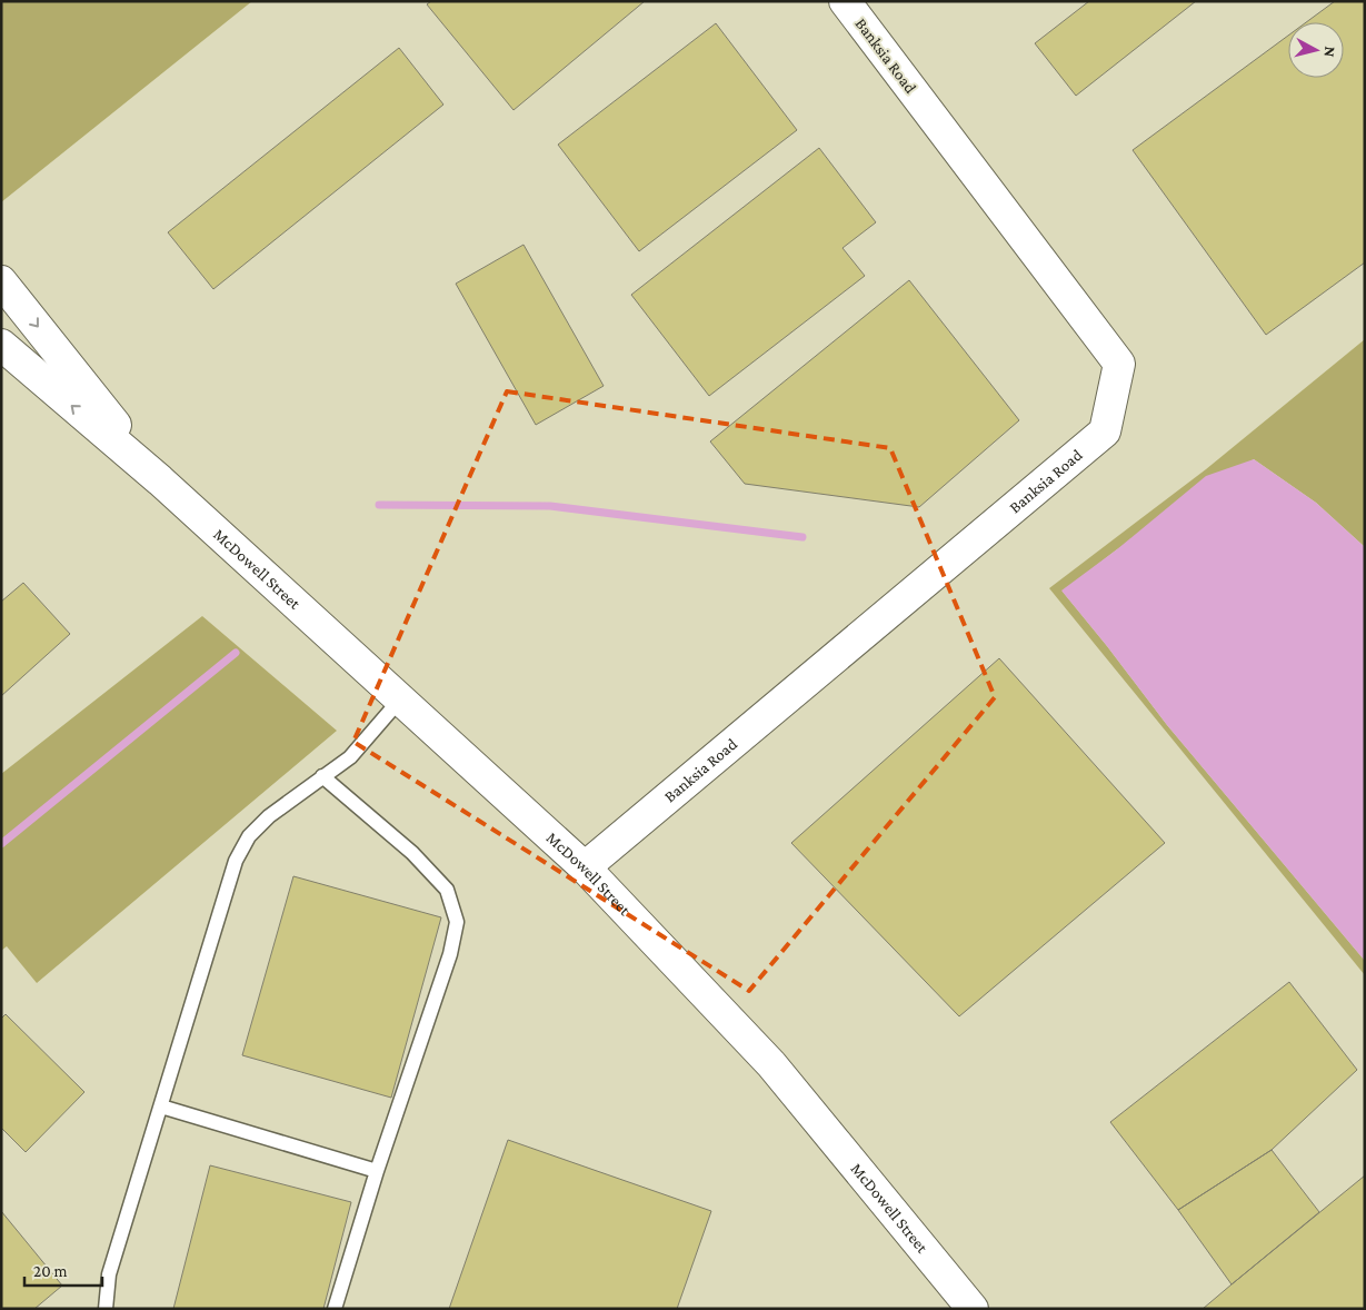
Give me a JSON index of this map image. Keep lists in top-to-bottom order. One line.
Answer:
{"streets":{"street":["Banksia Road","McDowell Street"]},"crossings":[["Banksia Road","McDowell Street"]],"scale_bar":"20 m","north":"right"}
